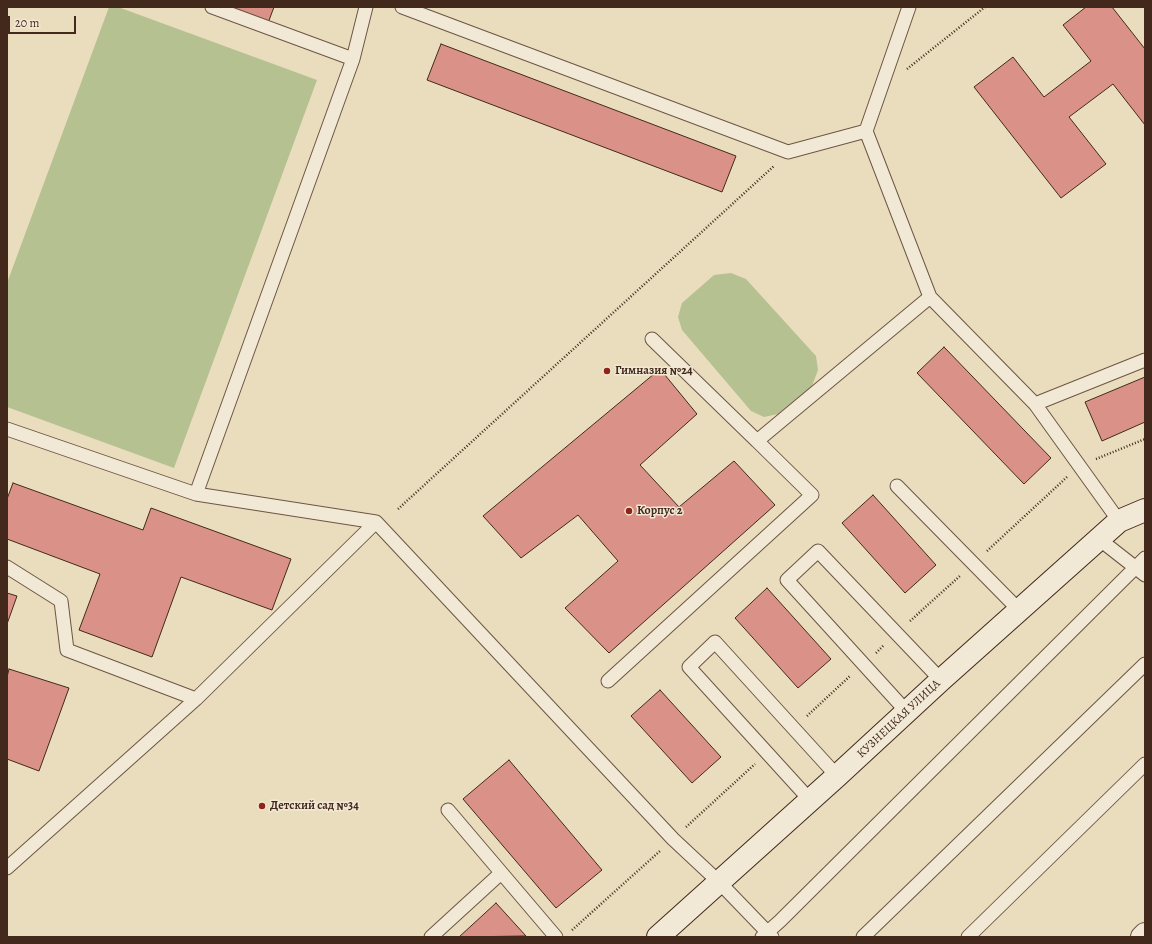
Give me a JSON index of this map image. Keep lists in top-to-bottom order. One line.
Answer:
{"streets":{"main road":["КУЗНЕЦКАЯ УЛИЦА"]},"places":["Гимназия №24","Корпус 2","Детский сад №34"],"scale_bar":"20 m"}
